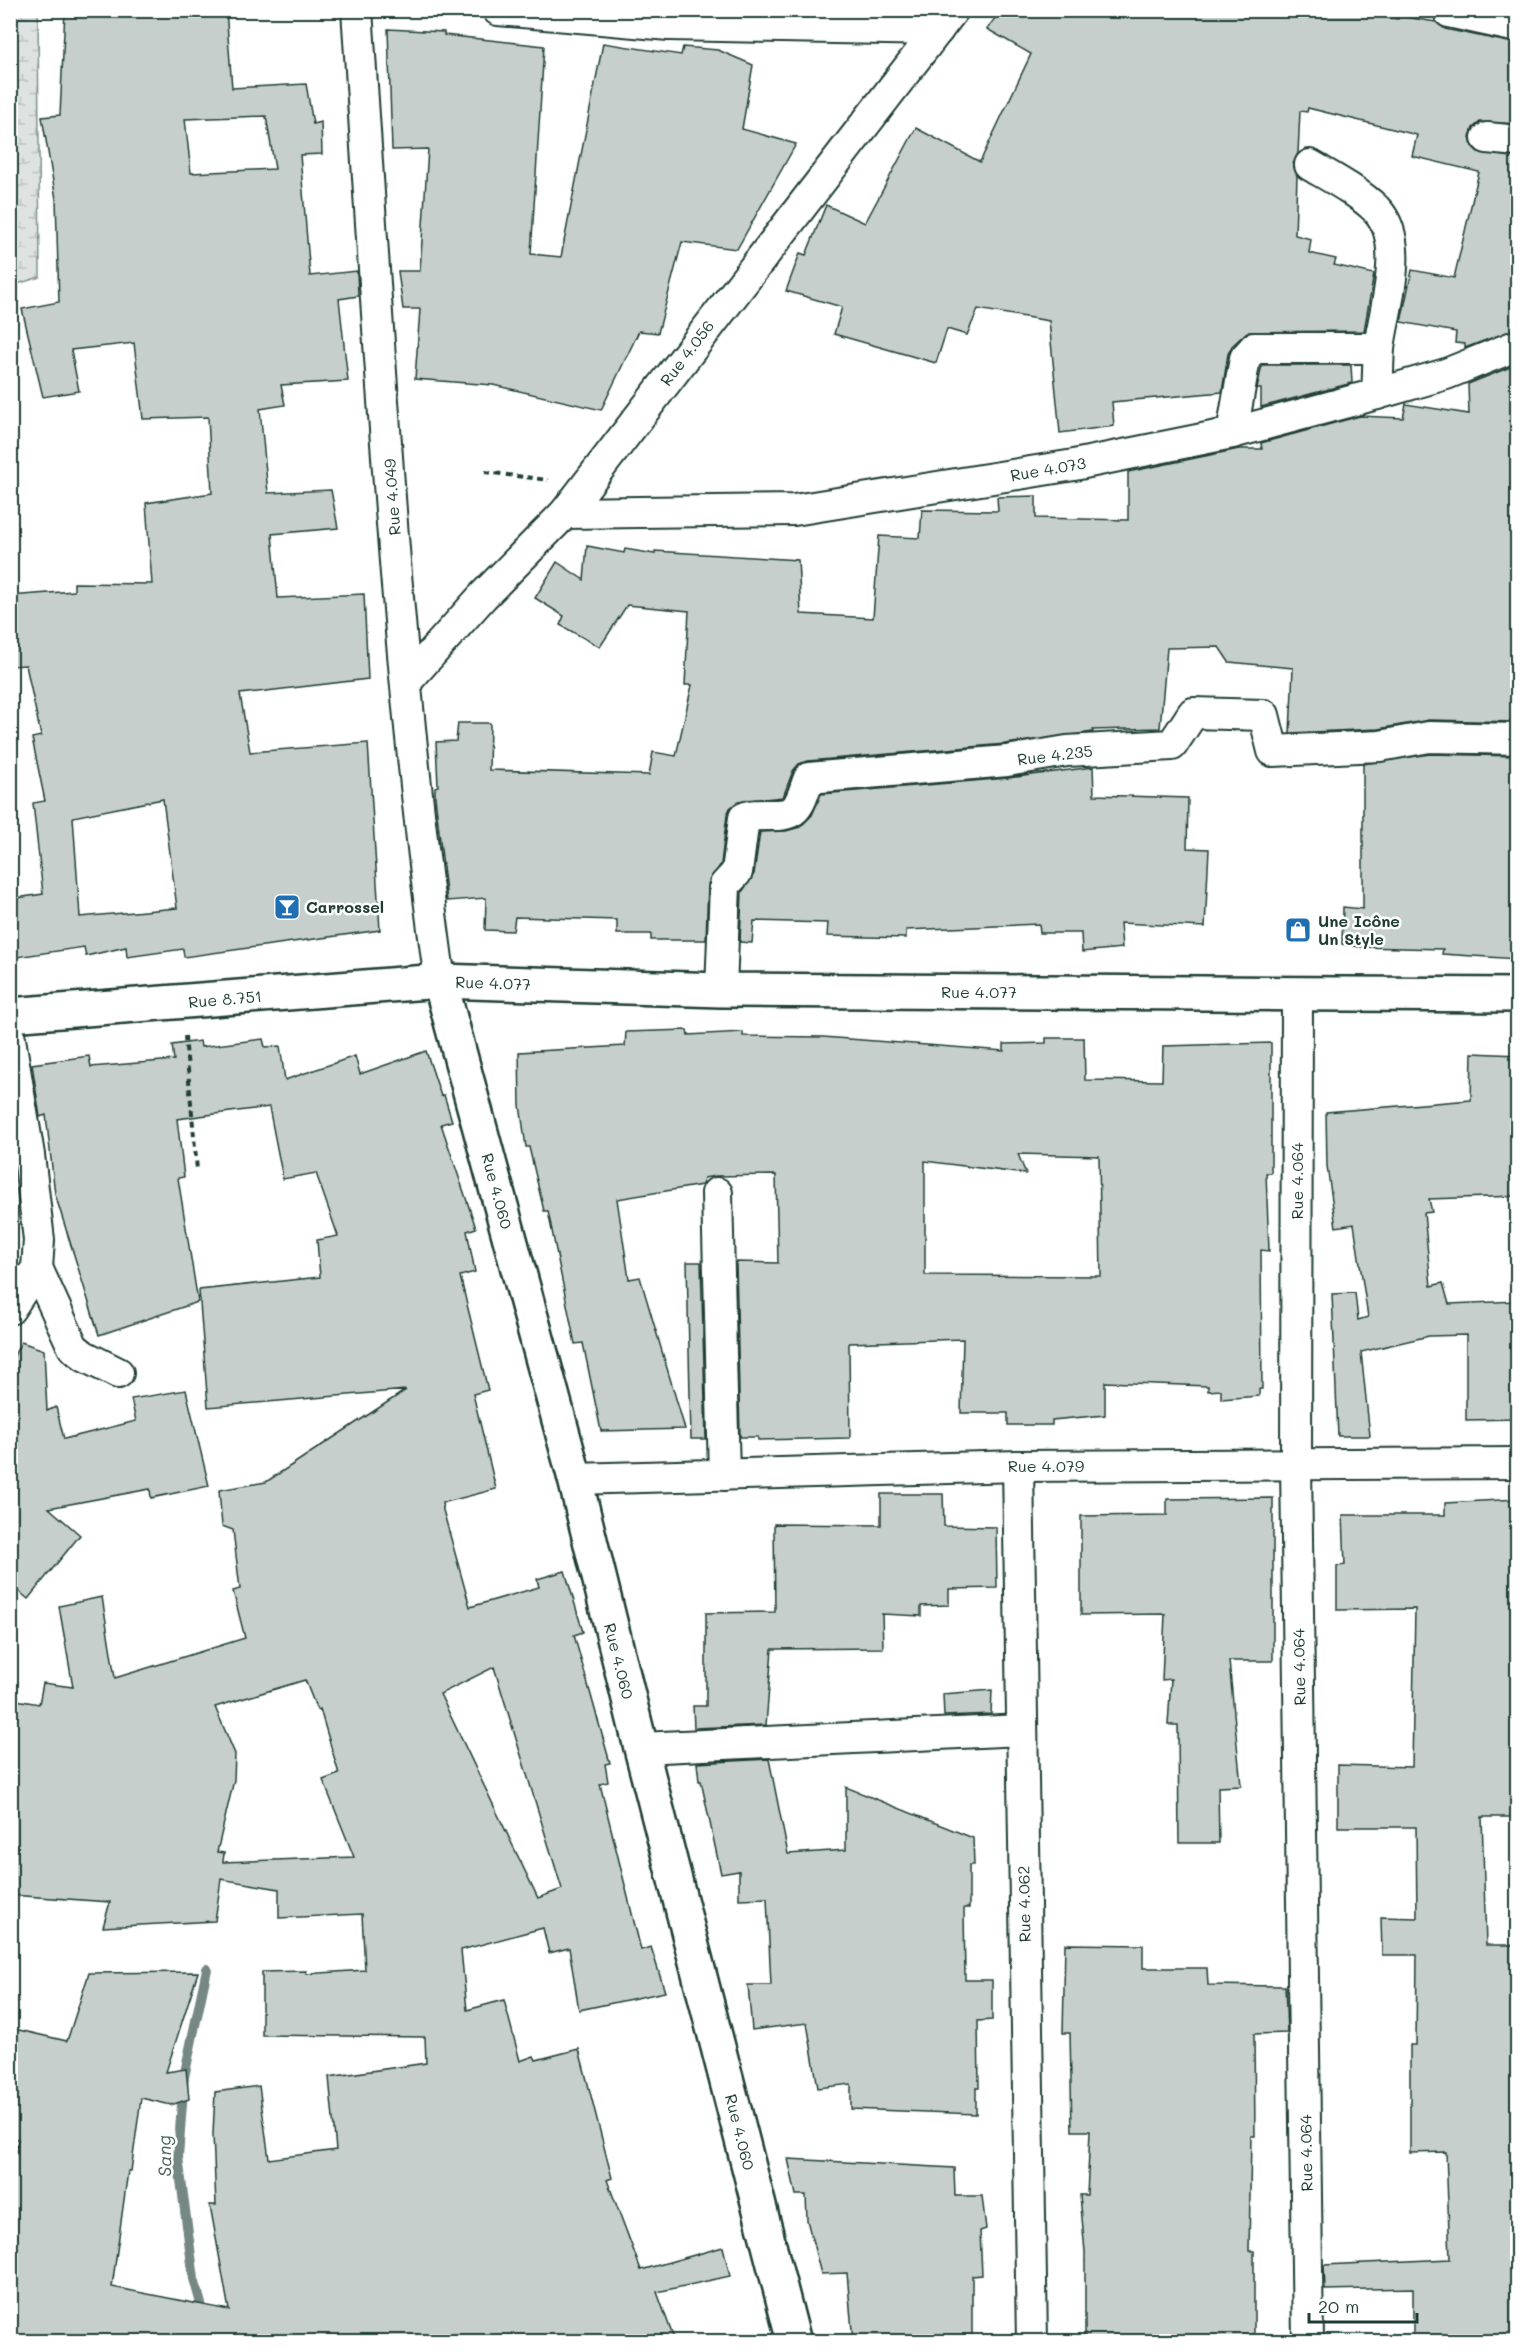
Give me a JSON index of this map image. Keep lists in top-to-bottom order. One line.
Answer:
{"streets":{"main road":["Rue 4.077","Rue 8.751","Rue 4.060"],"street":["Rue 4.056","Rue 4.073","Rue 4.049","Rue 4.235","Rue 4.064","Rue 4.079","Rue 4.062"]},"crossings":[["Rue 4.056","Rue 4.073"],["Rue 4.056","Rue 4.049"],["Rue 4.049","Rue 4.077"],["Rue 4.049","Rue 8.751"],["Rue 4.049","Rue 4.060"],["Rue 4.235","Rue 4.077"],["Rue 4.077","Rue 8.751"],["Rue 4.077","Rue 4.064"],["Rue 4.077","Rue 4.060"],["Rue 8.751","Rue 4.060"],["Rue 4.064","Rue 4.079"],["Rue 4.060","Rue 4.079"],["Rue 4.079","Rue 4.062"]],"water":["Sang"],"places":{"bar":["Carrossel"],"shop":["Une Icône Un Style"]},"scale_bar":"20 m"}
